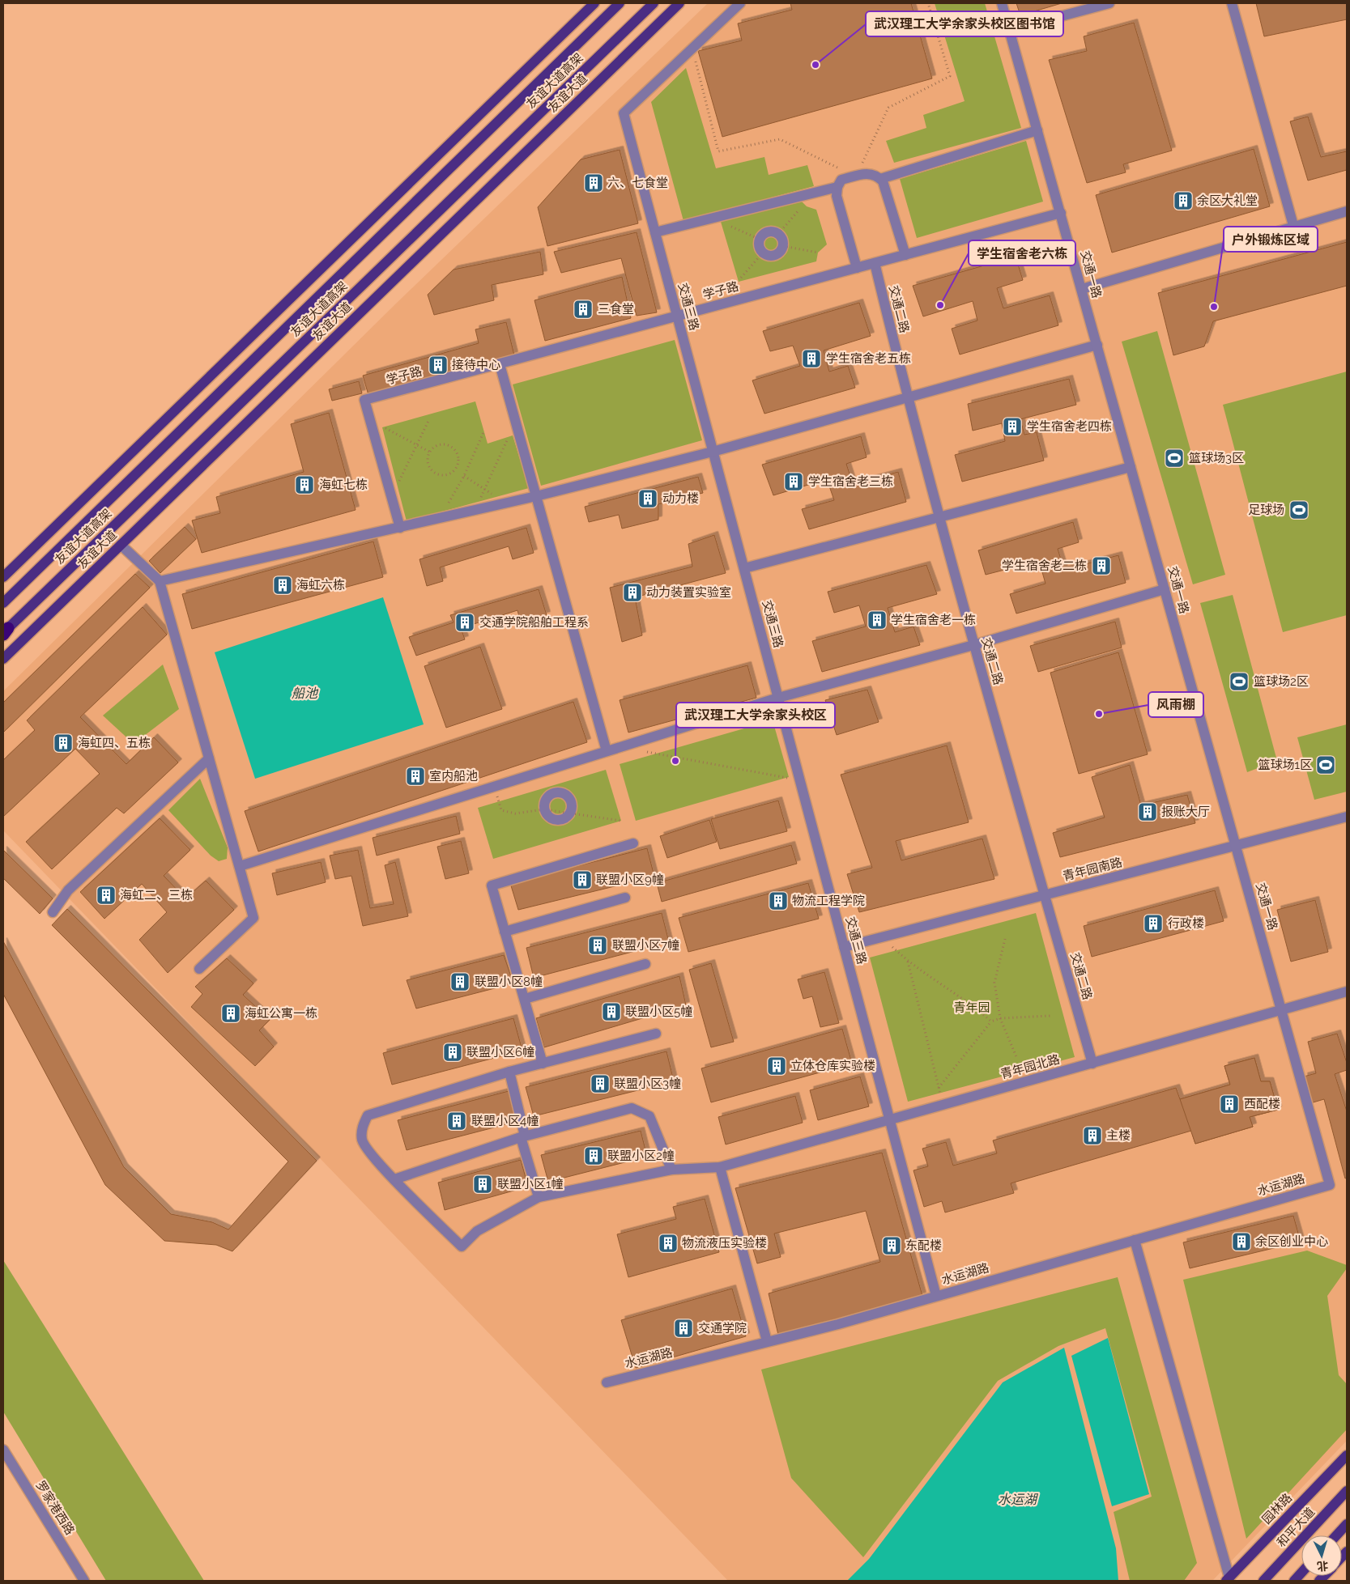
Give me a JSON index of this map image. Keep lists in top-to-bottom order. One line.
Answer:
{"streets":{"main road":["友谊大道高架","友谊大道","园林路","和平大道"],"street":["交通一路","学子路","交通三路","交通二路","青年园南路","青年园北路","水运湖路","罗家港西路"]},"crossings":[["交通一路","学子路"],["交通一路","青年园南路"],["交通一路","青年园北路"],["交通一路","水运湖路"],["学子路","交通三路"],["学子路","交通二路"],["交通三路","青年园南路"],["交通三路","青年园北路"],["交通三路","水运湖路"],["交通二路","青年园南路"],["交通二路","青年园北路"]],"water":["船池","水运湖"],"parks":["青年园"],"places":{"other":["武汉理工大学余家头校区图书馆","学生宿舍老六栋","户外锻炼区域","风雨棚","武汉理工大学余家头校区"],"building":["六、七食堂","余区大礼堂","三食堂","学生宿舍老五栋","接待中心","学生宿舍老四栋","学生宿舍老三栋","海虹七栋","动力楼","学生宿舍老二栋","海虹六栋","动力装置实验室","学生宿舍老一栋","交通学院船舶工程系","海虹四、五栋","室内船池","报账大厅","联盟小区9幢","海虹二、三栋","物流工程学院","行政楼","联盟小区7幢","联盟小区8幢","联盟小区5幢","海虹公寓一栋","联盟小区6幢","立体仓库实验楼","联盟小区3幢","西配楼","联盟小区4幢","主楼","联盟小区2幢","联盟小区1幢","余区创业中心","物流液压实验楼","东配楼","交通学院"],"sports":["篮球场3区","足球场","篮球场2区","篮球场1区"]},"north":"bottom"}
